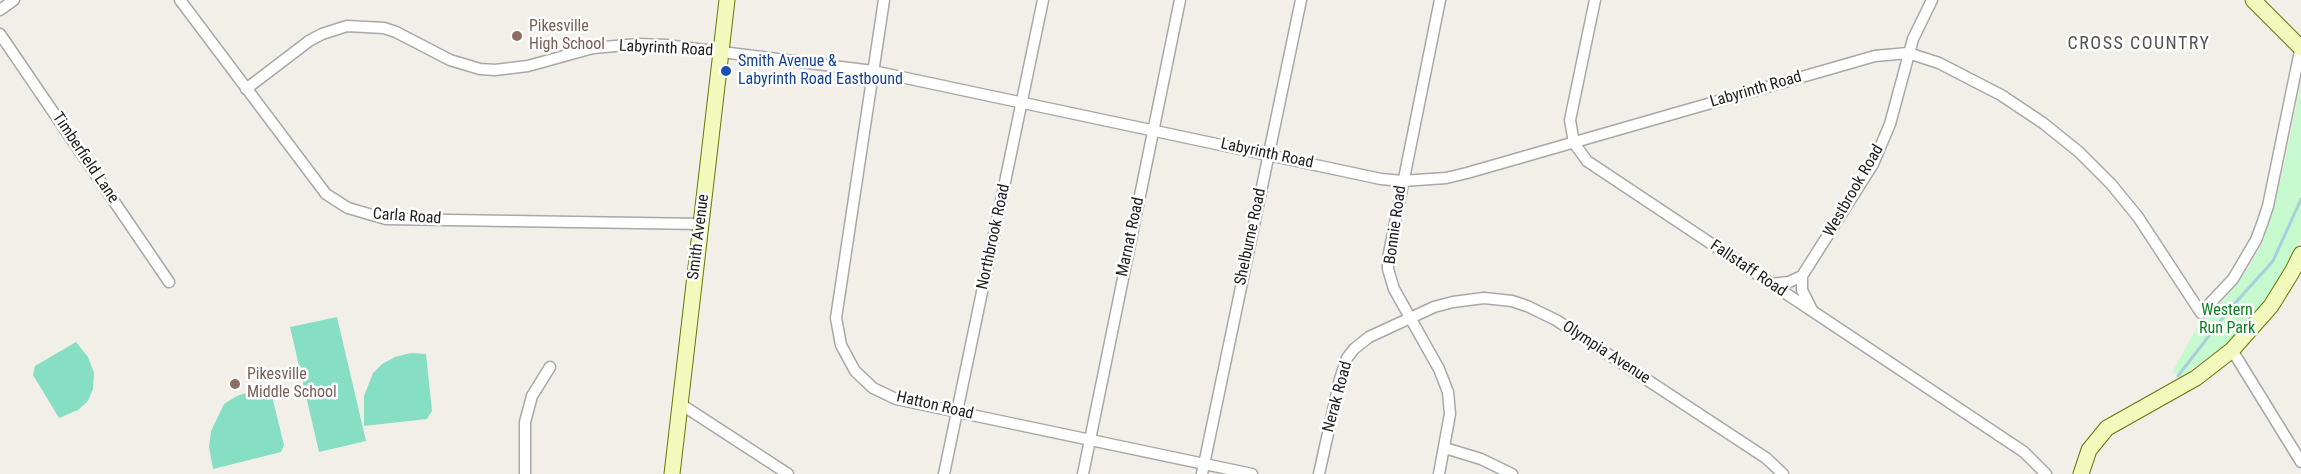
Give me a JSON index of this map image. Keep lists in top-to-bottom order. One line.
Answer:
{"streets":{"main road":["Smith Avenue"],"street":["Labyrinth Road","Timberfield Lane","Westbrook Road","Carla Road","Bonnie Road","Northbrook Road","Marnat Road","Shelburne Road","Fallstaff Road","Olympia Avenue","Nerak Road","Hatton Road"]},"crossings":[["Labyrinth Road","Westbrook Road"],["Labyrinth Road","Carla Road"],["Labyrinth Road","Bonnie Road"],["Labyrinth Road","Smith Avenue"],["Labyrinth Road","Northbrook Road"],["Labyrinth Road","Marnat Road"],["Labyrinth Road","Shelburne Road"],["Labyrinth Road","Fallstaff Road"],["Labyrinth Road","Hatton Road"],["Carla Road","Smith Avenue"],["Bonnie Road","Olympia Avenue"],["Bonnie Road","Nerak Road"],["Northbrook Road","Hatton Road"],["Marnat Road","Hatton Road"],["Shelburne Road","Hatton Road"],["Olympia Avenue","Nerak Road"]],"districts":["CROSS COUNTRY"],"parks":["Western Run Park"],"places":["Pikesville High School","Smith Avenue & Labyrinth Road Eastbound","Pikesville Middle School"]}
